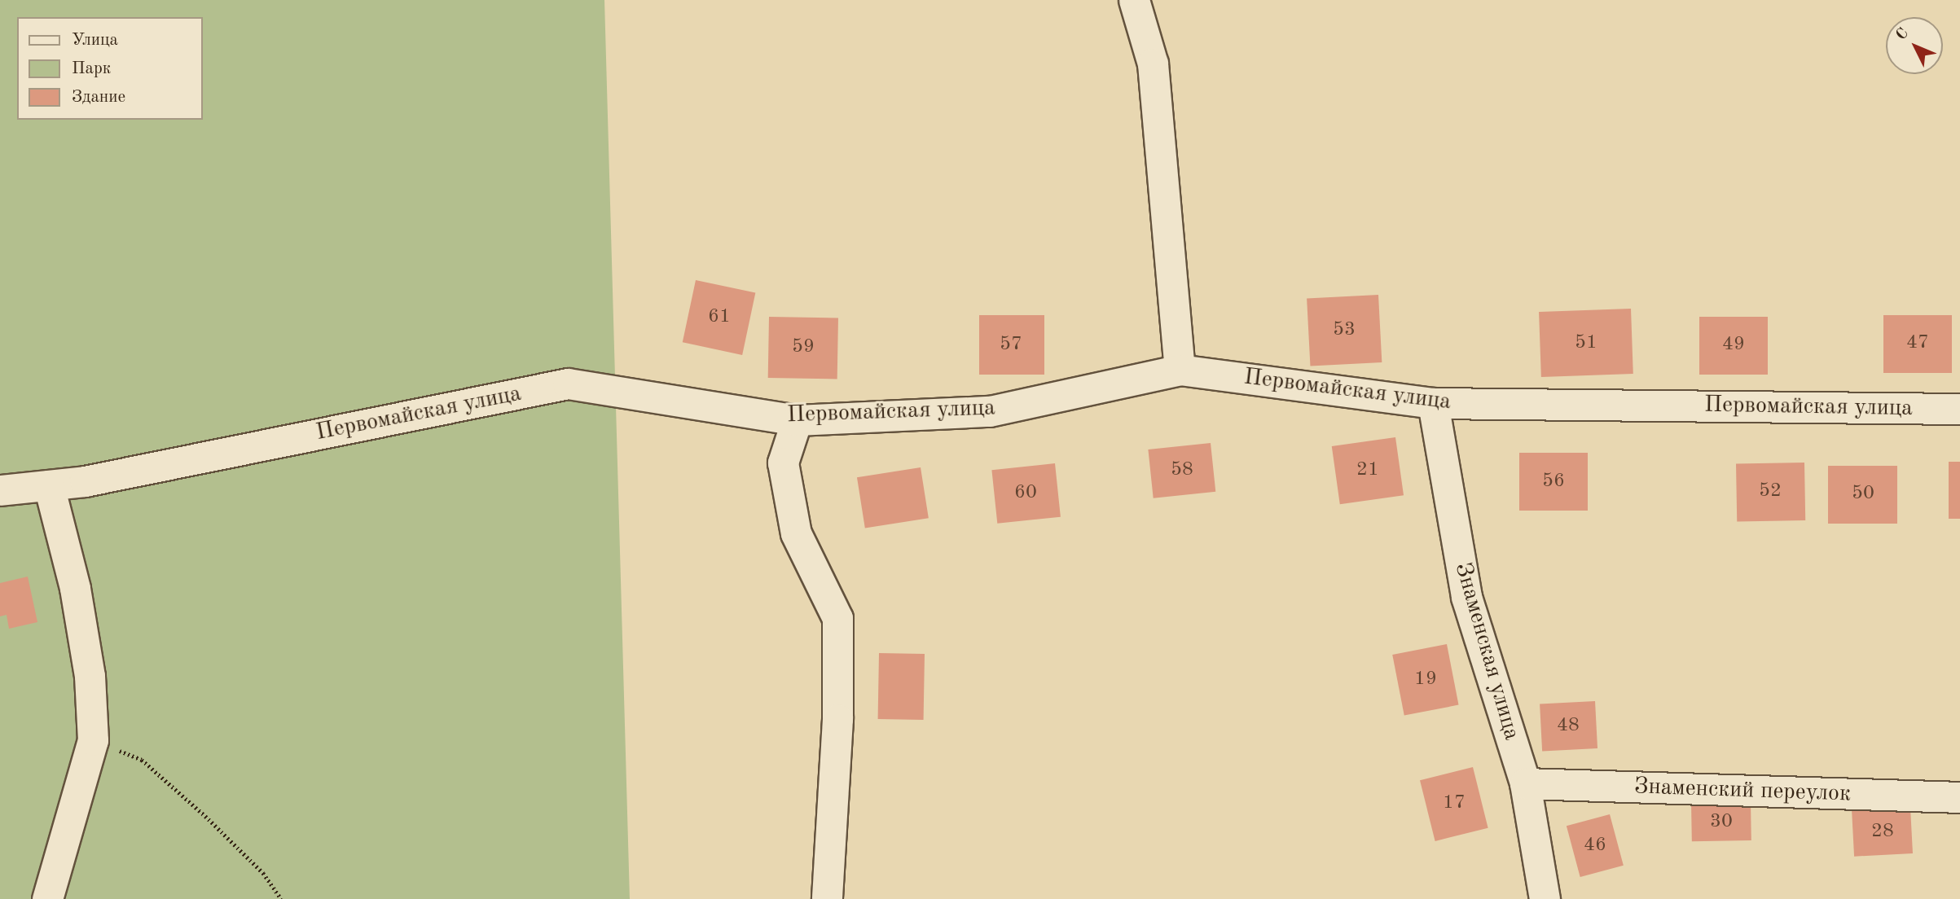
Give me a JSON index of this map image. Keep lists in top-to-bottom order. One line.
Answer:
{"streets":{"street":["Первомайская улица","Знаменская улица","Знаменский переулок"]},"crossings":[["Первомайская улица","Знаменская улица"],["Знаменская улица","Знаменский переулок"]],"house_numbers":["61","53","51","47","57","49","59","58","21","56","52","60","50","19","48","17","30","28","46"],"legend":["Улица","Парк","Здание"],"north":"top left"}
